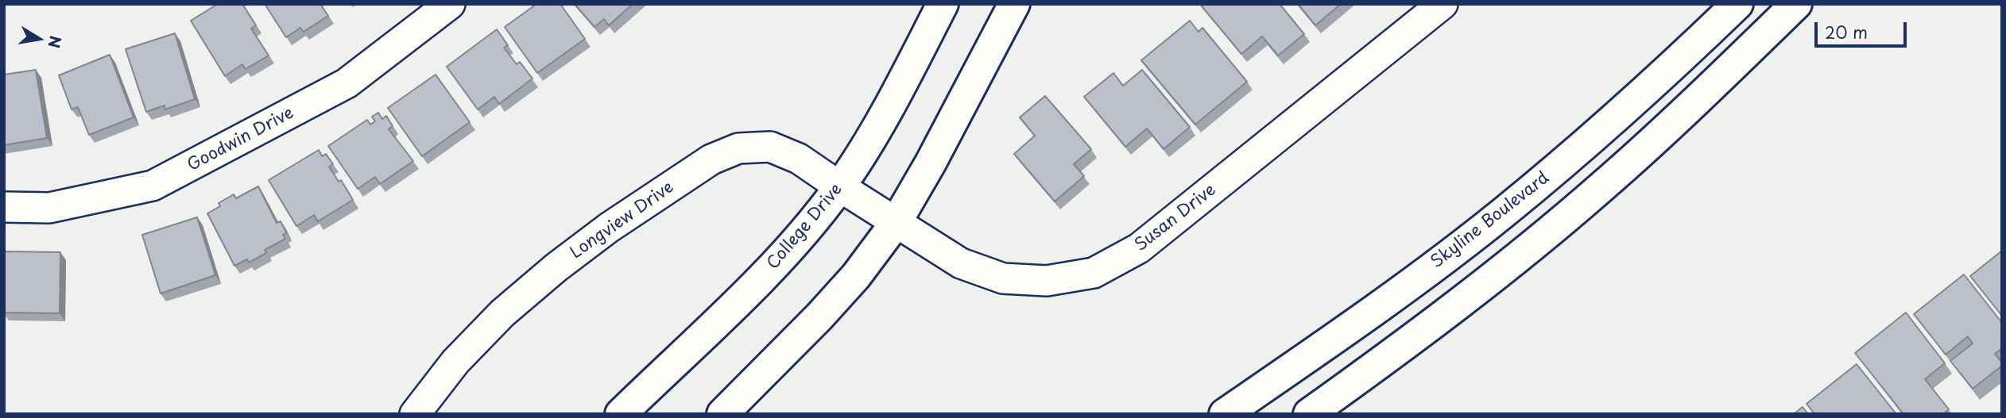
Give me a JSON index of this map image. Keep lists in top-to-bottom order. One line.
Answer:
{"streets":{"main road":["Skyline Boulevard","College Drive"],"street":["Goodwin Drive","Susan Drive","Longview Drive"]},"crossings":[["Susan Drive","Longview Drive"],["Longview Drive","College Drive"]],"scale_bar":"20 m","north":"right"}
